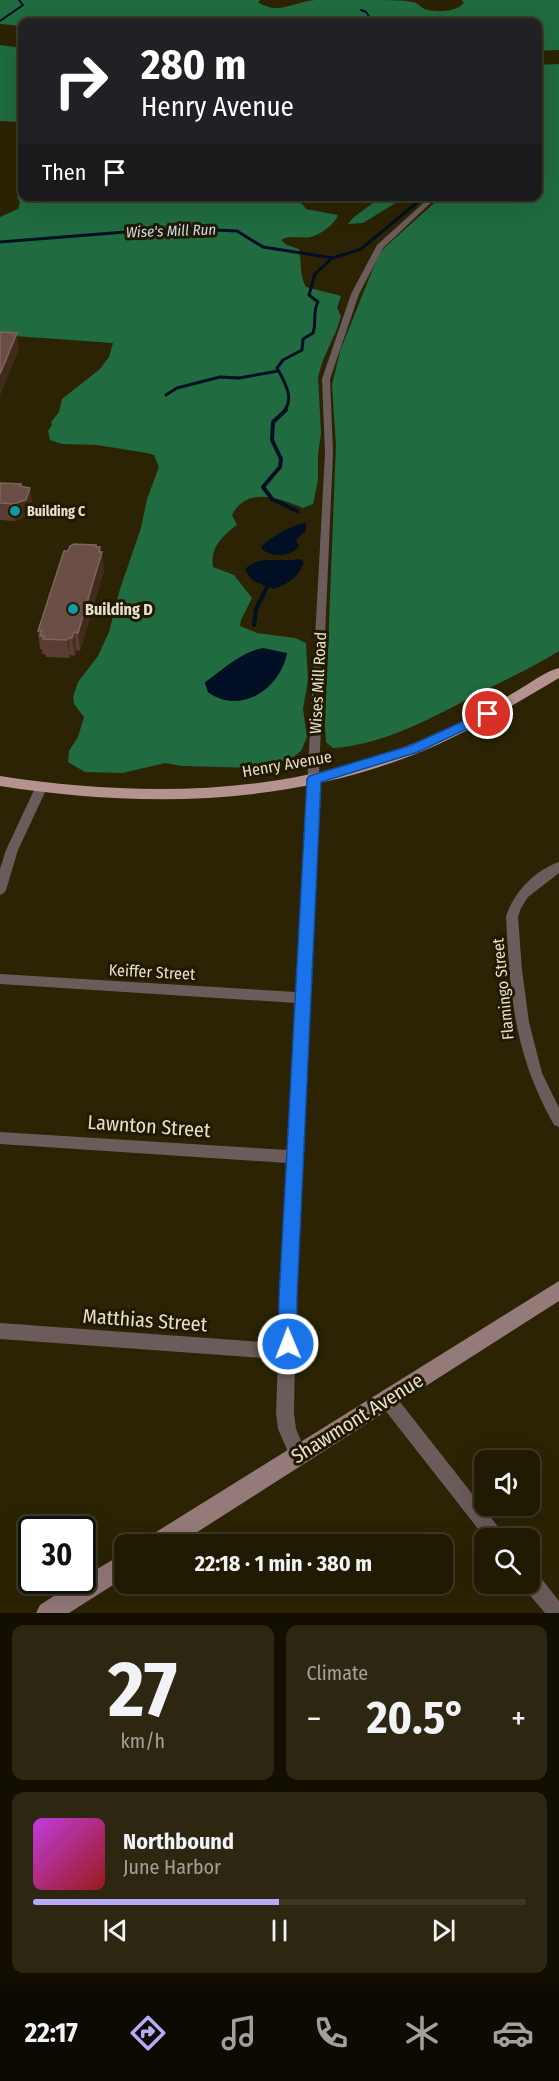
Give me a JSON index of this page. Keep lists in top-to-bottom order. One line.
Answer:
{"streets":{"main road":["Henry Avenue"],"street":["Wises Mill Road","Keiffer Street","Flamingo Street","Lawnton Street","Matthias Street","Shawmont Avenue"]},"crossings":[["Wises Mill Road","Henry Avenue"],["Wises Mill Road","Keiffer Street"],["Wises Mill Road","Lawnton Street"],["Wises Mill Road","Matthias Street"],["Wises Mill Road","Shawmont Avenue"]],"water":["Wise's Mill Run"],"places":["Building C","Building D"],"page":{"turn":["280 m","Henry Avenue"],"then":"Then","limit":"30","trip":"22:18 · 1 min · 380 m","tile":[["27","km/h"],"Climate"],"heat":["−","20.5°","+"],"song":["Northbound","June Harbor"],"tabs":"22:17"}}
